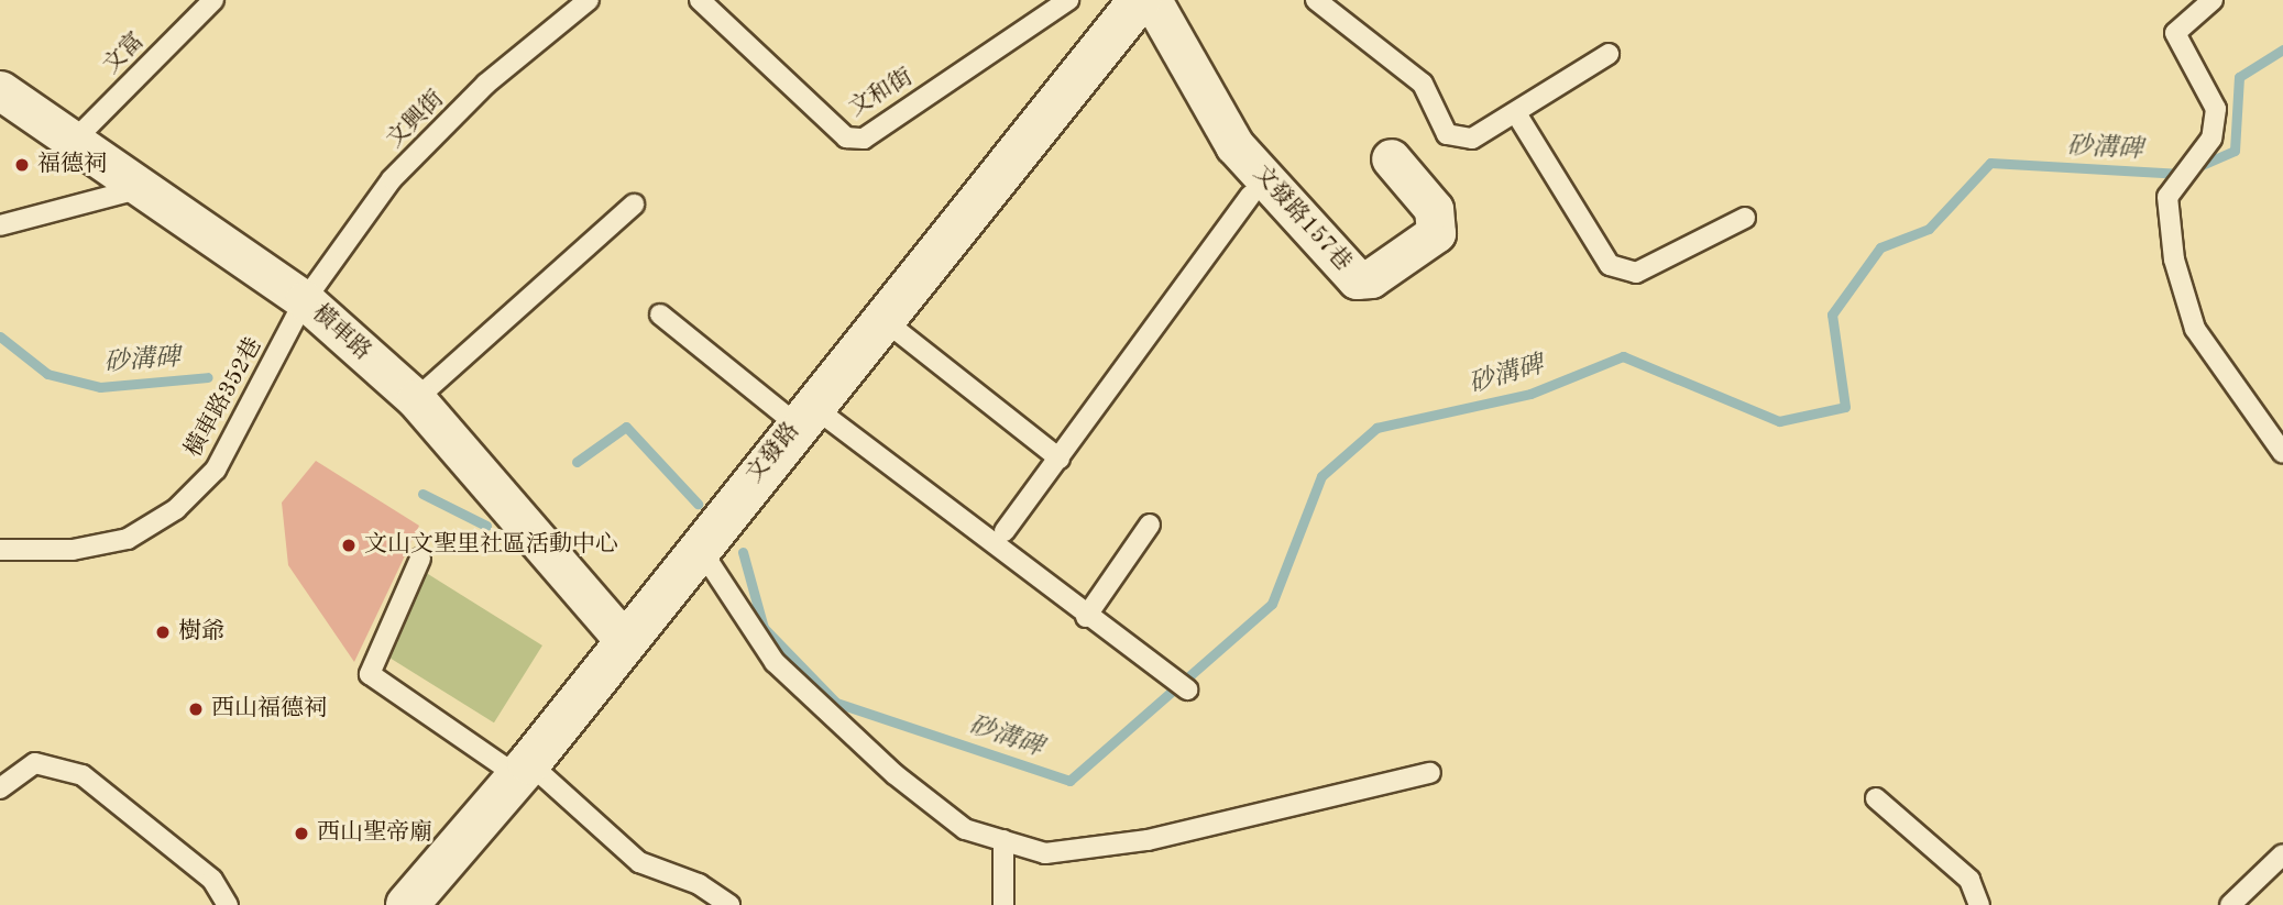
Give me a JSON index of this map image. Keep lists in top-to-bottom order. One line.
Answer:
{"streets":{"street":["文發路157巷","橫車路","文發路"],"lane":["文富","文和街","文興街","橫車路352巷"]},"crossings":[["文富","橫車路"],["文興街","橫車路"],["文興街","橫車路352巷"],["橫車路","橫車路352巷"],["橫車路","文發路"]],"water":["砂溝碑"],"places":["福德祠","文山文聖里社區活動中心","樹爺","西山福德祠","西山聖帝廟"]}
